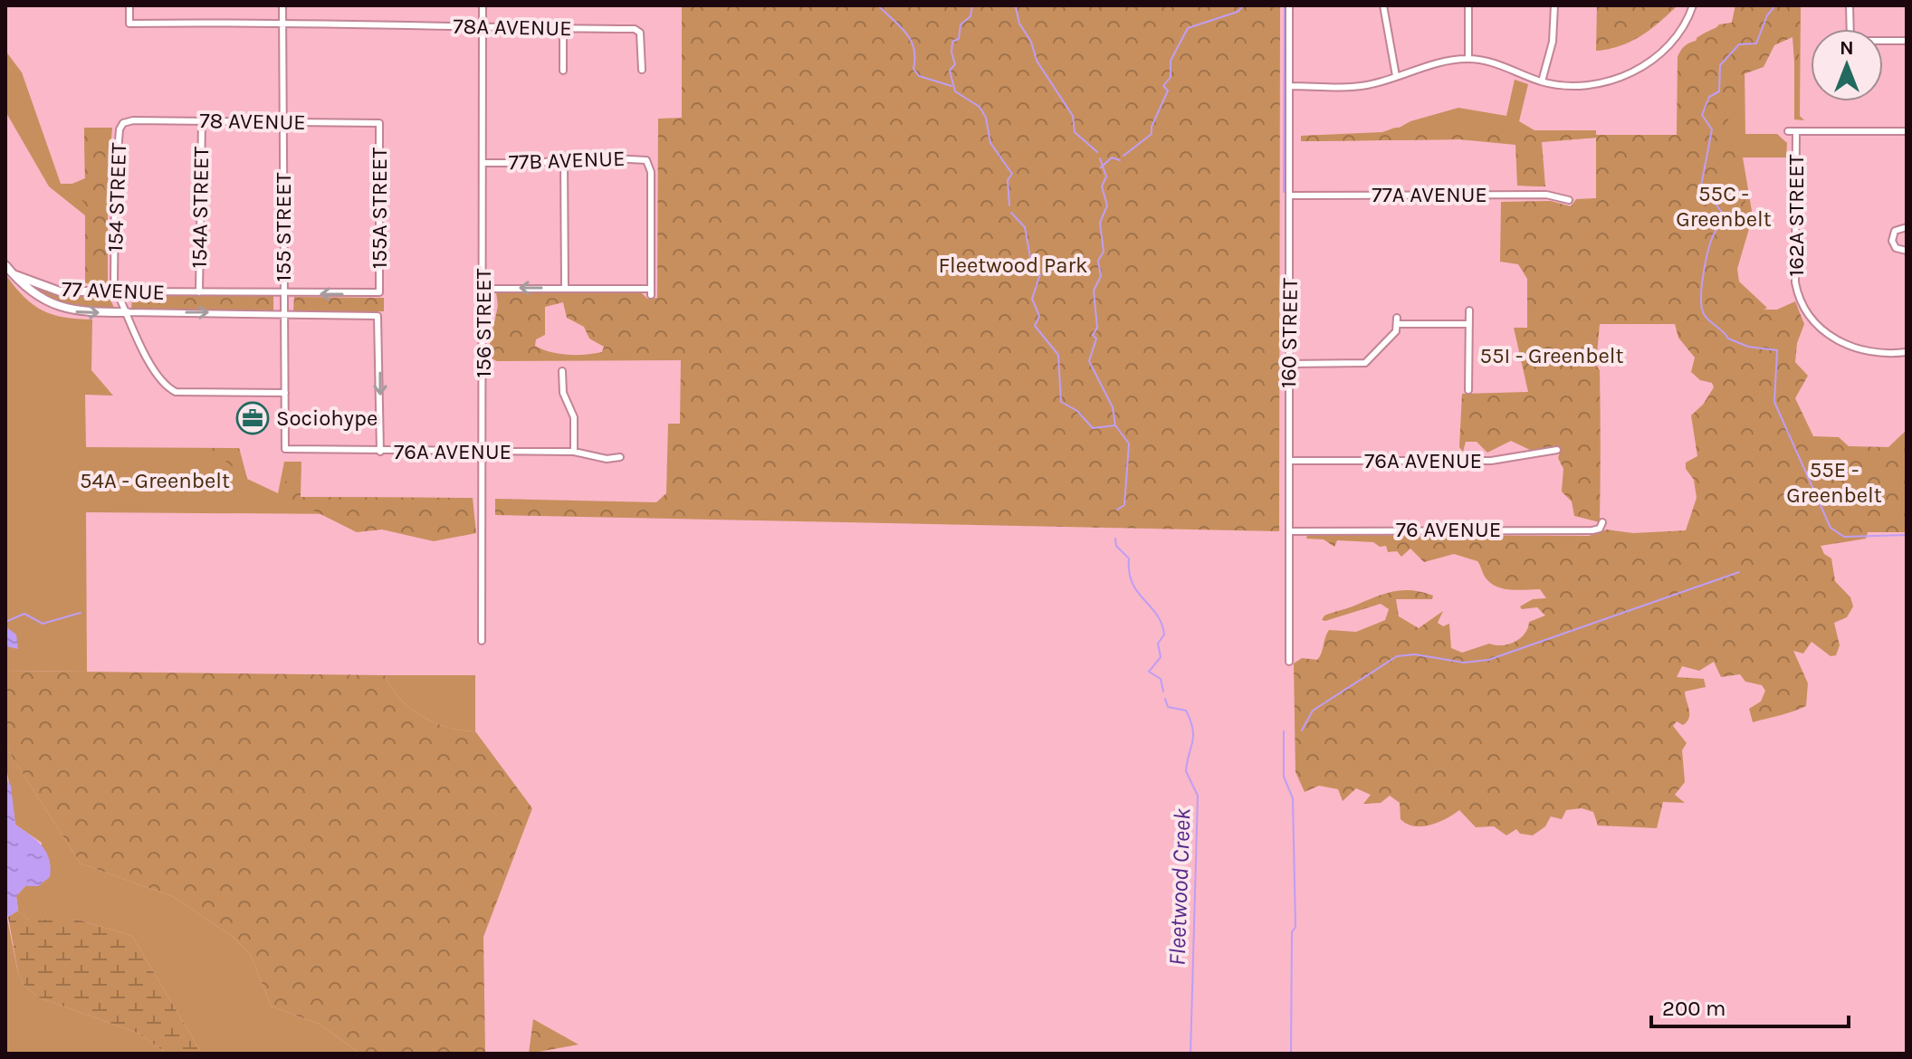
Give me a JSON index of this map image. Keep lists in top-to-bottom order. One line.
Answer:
{"streets":{"street":["78A AVENUE","78 AVENUE","77B AVENUE","77A AVENUE","154 STREET","154A STREET","155A STREET","162A STREET","155 STREET","77 AVENUE","156 STREET","160 STREET","76A AVENUE","76 AVENUE"]},"crossings":[["78A AVENUE","155 STREET"],["78A AVENUE","156 STREET"],["78 AVENUE","154 STREET"],["78 AVENUE","154A STREET"],["78 AVENUE","155A STREET"],["78 AVENUE","155 STREET"],["77B AVENUE","156 STREET"],["77A AVENUE","160 STREET"],["154 STREET","155 STREET"],["154 STREET","77 AVENUE"],["154A STREET","77 AVENUE"],["155A STREET","77 AVENUE"],["155 STREET","77 AVENUE"],["155 STREET","76A AVENUE"],["77 AVENUE","76A AVENUE"],["156 STREET","76A AVENUE"],["160 STREET","76A AVENUE"],["160 STREET","76 AVENUE"]],"water":["Fleetwood Creek"],"parks":["55C - Greenbelt","Fleetwood Park","55I - Greenbelt","55E - Greenbelt","54A - Greenbelt"],"places":{"office":["Sociohype"]},"scale_bar":"200 m","north":"top"}
